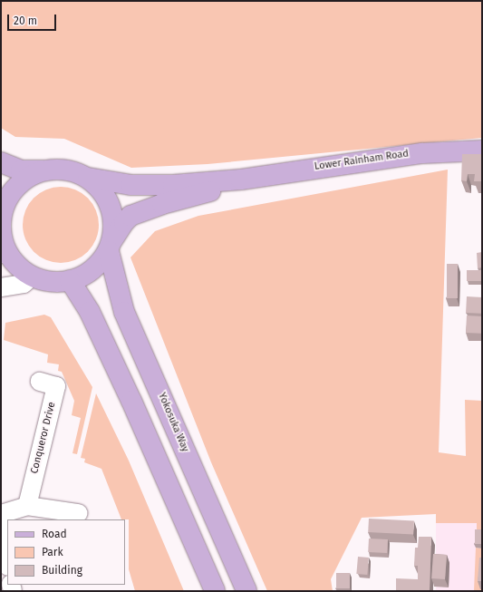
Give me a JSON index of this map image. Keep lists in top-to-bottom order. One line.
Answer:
{"streets":{"main road":["Lower Rainham Road","Yokosuka Way"],"street":["Conqueror Drive"]},"crossings":[["Lower Rainham Road","Yokosuka Way"]],"legend":["Road","Park","Building"],"scale_bar":"20 m"}
